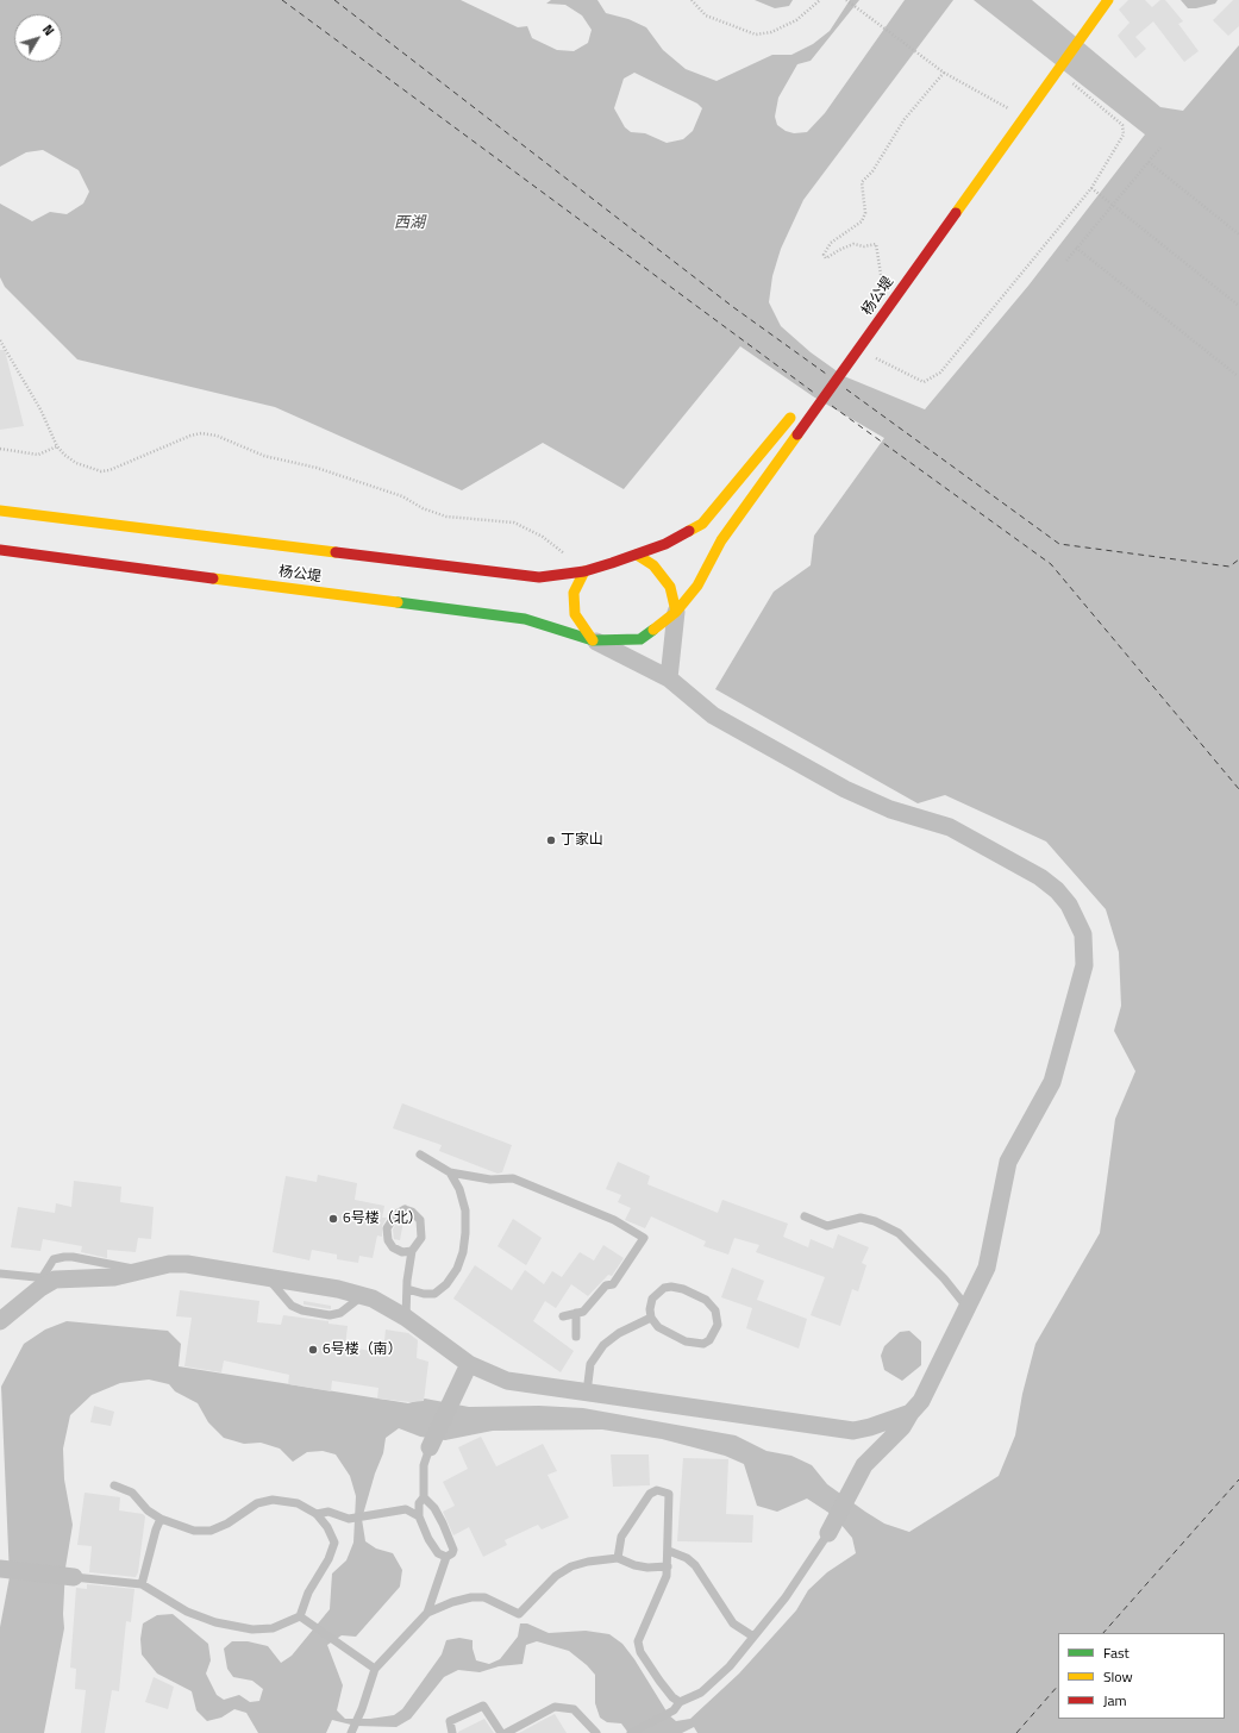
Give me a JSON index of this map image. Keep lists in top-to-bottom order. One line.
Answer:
{"streets":{"main road":["杨公堤"]},"water":["西湖"],"places":["丁家山","6号楼（北）","6号楼（南）"],"legend":["Fast","Slow","Jam"],"north":"top right"}
